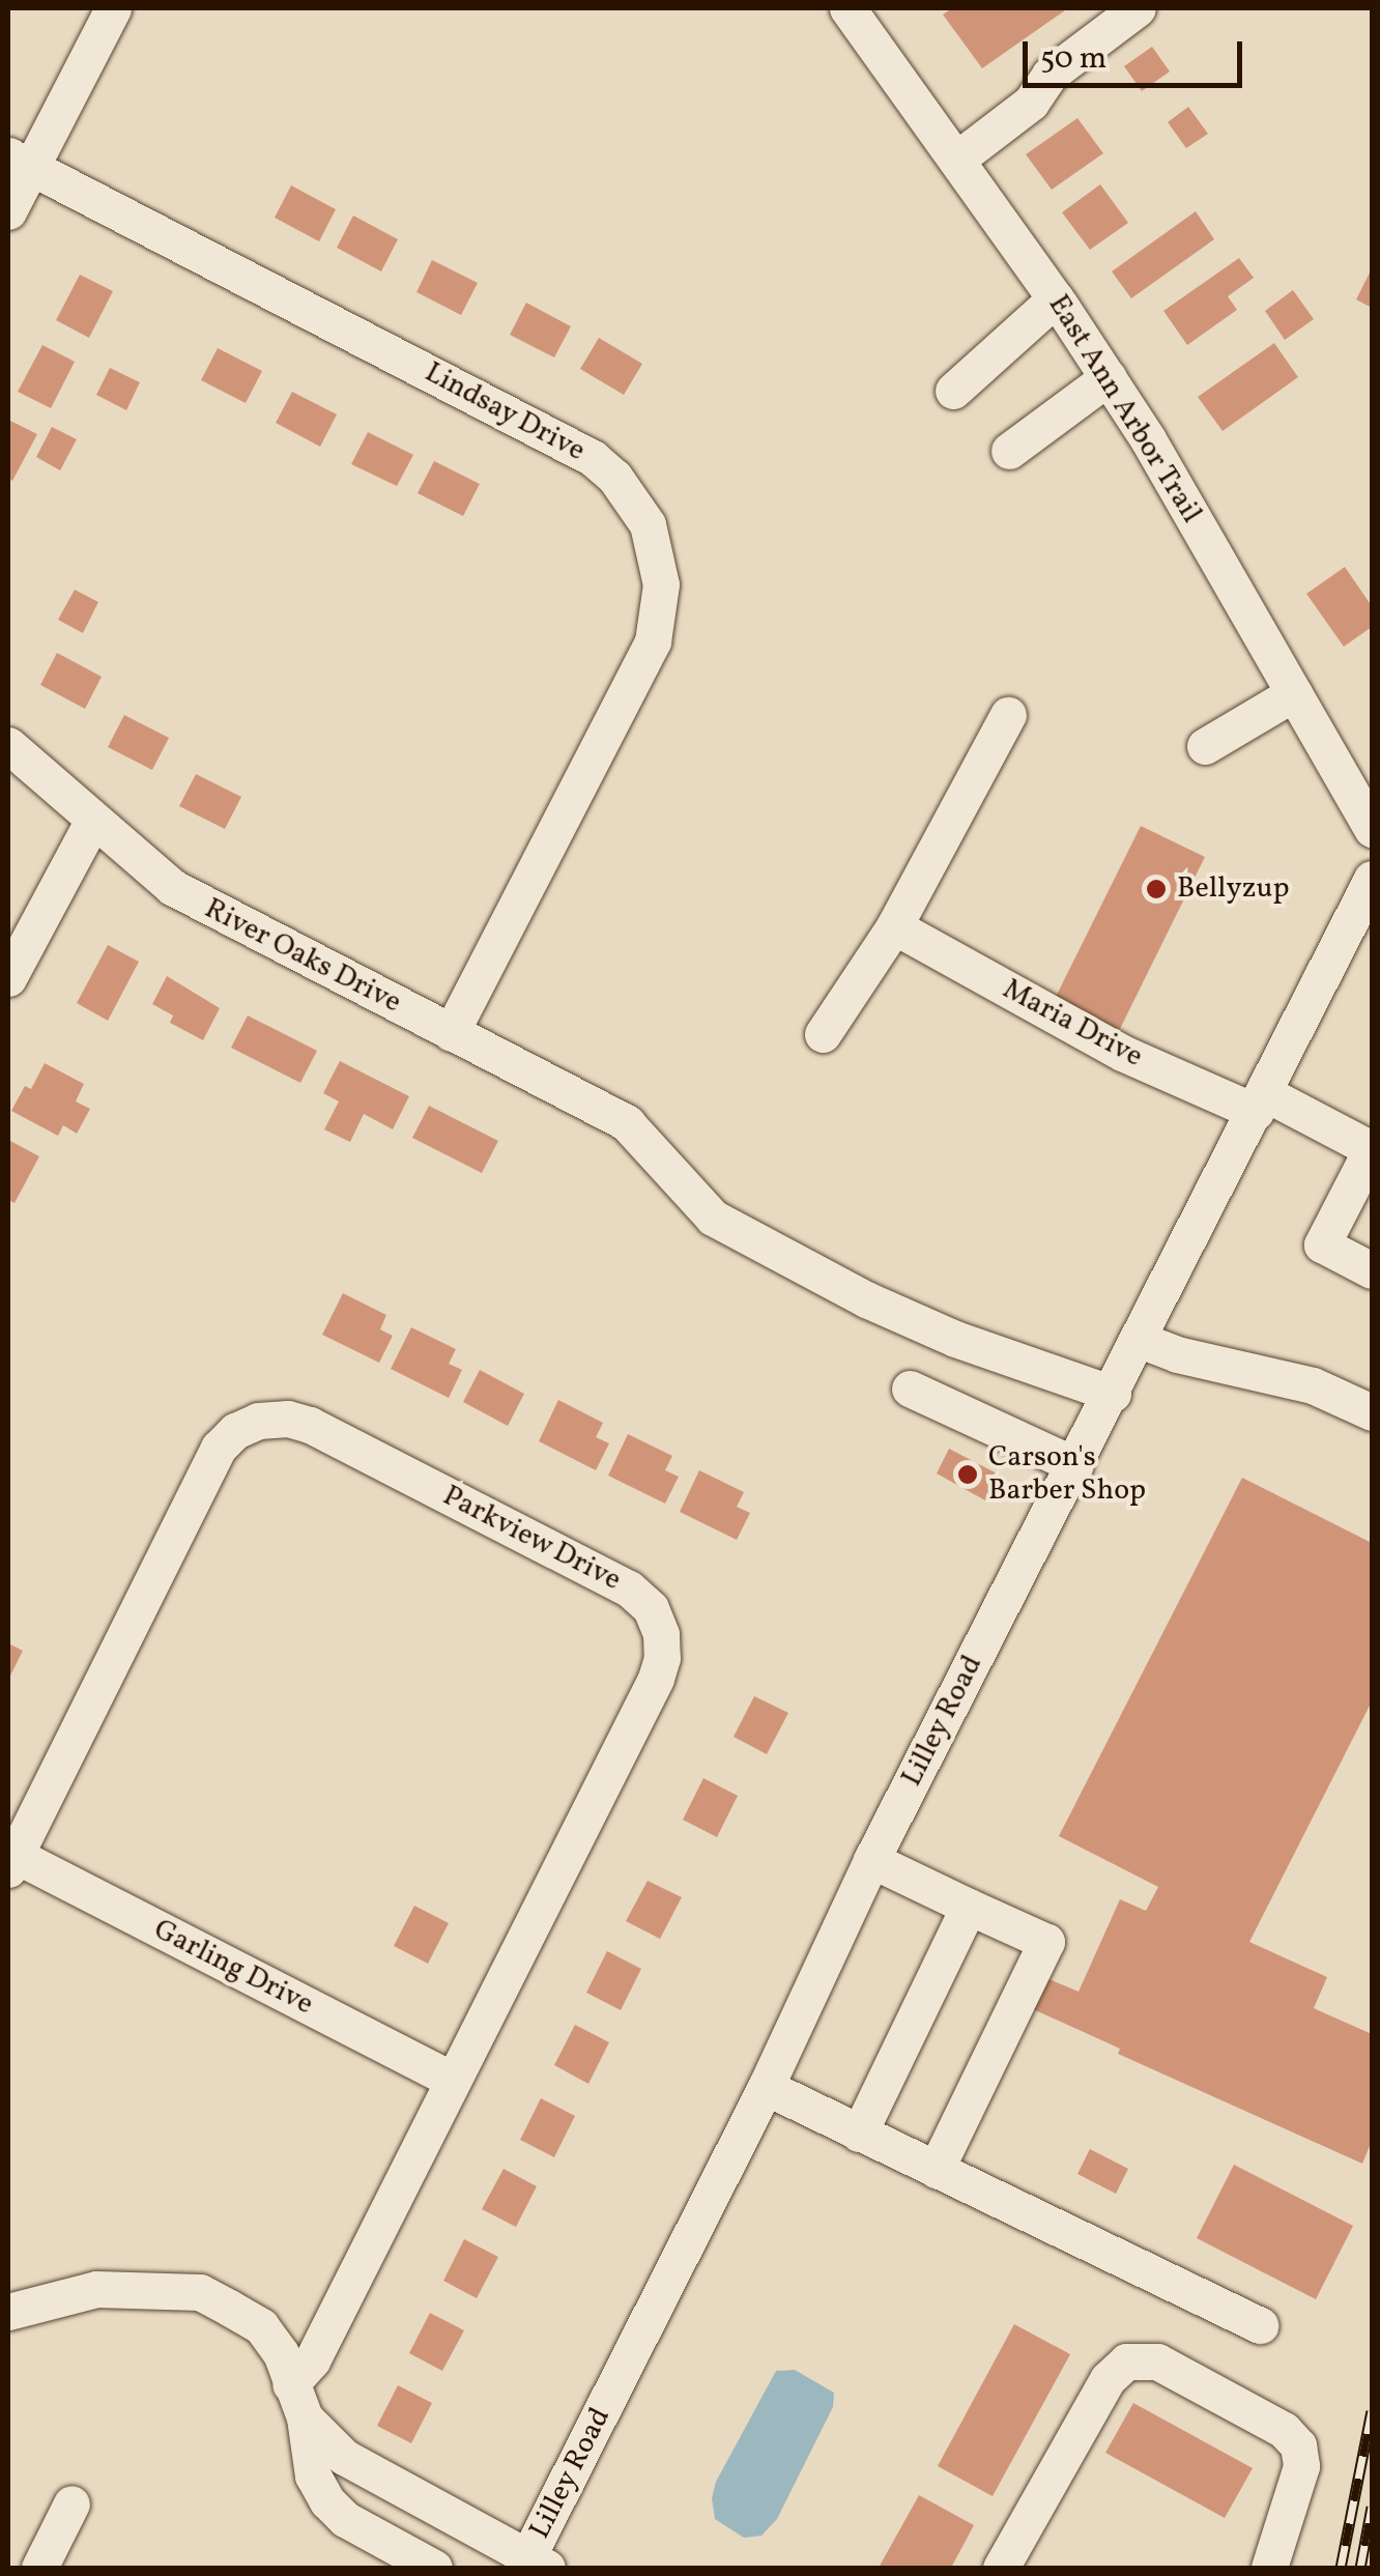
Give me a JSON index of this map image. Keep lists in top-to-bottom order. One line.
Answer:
{"streets":{"street":["East Ann Arbor Trail","Lindsay Drive","River Oaks Drive","Maria Drive","Parkview Drive","Lilley Road","Garling Drive"]},"crossings":[["Lindsay Drive","River Oaks Drive"],["River Oaks Drive","Lilley Road"],["Maria Drive","Lilley Road"],["Parkview Drive","Garling Drive"]],"places":["Bellyzup","Carson's Barber Shop"],"scale_bar":"50 m"}
